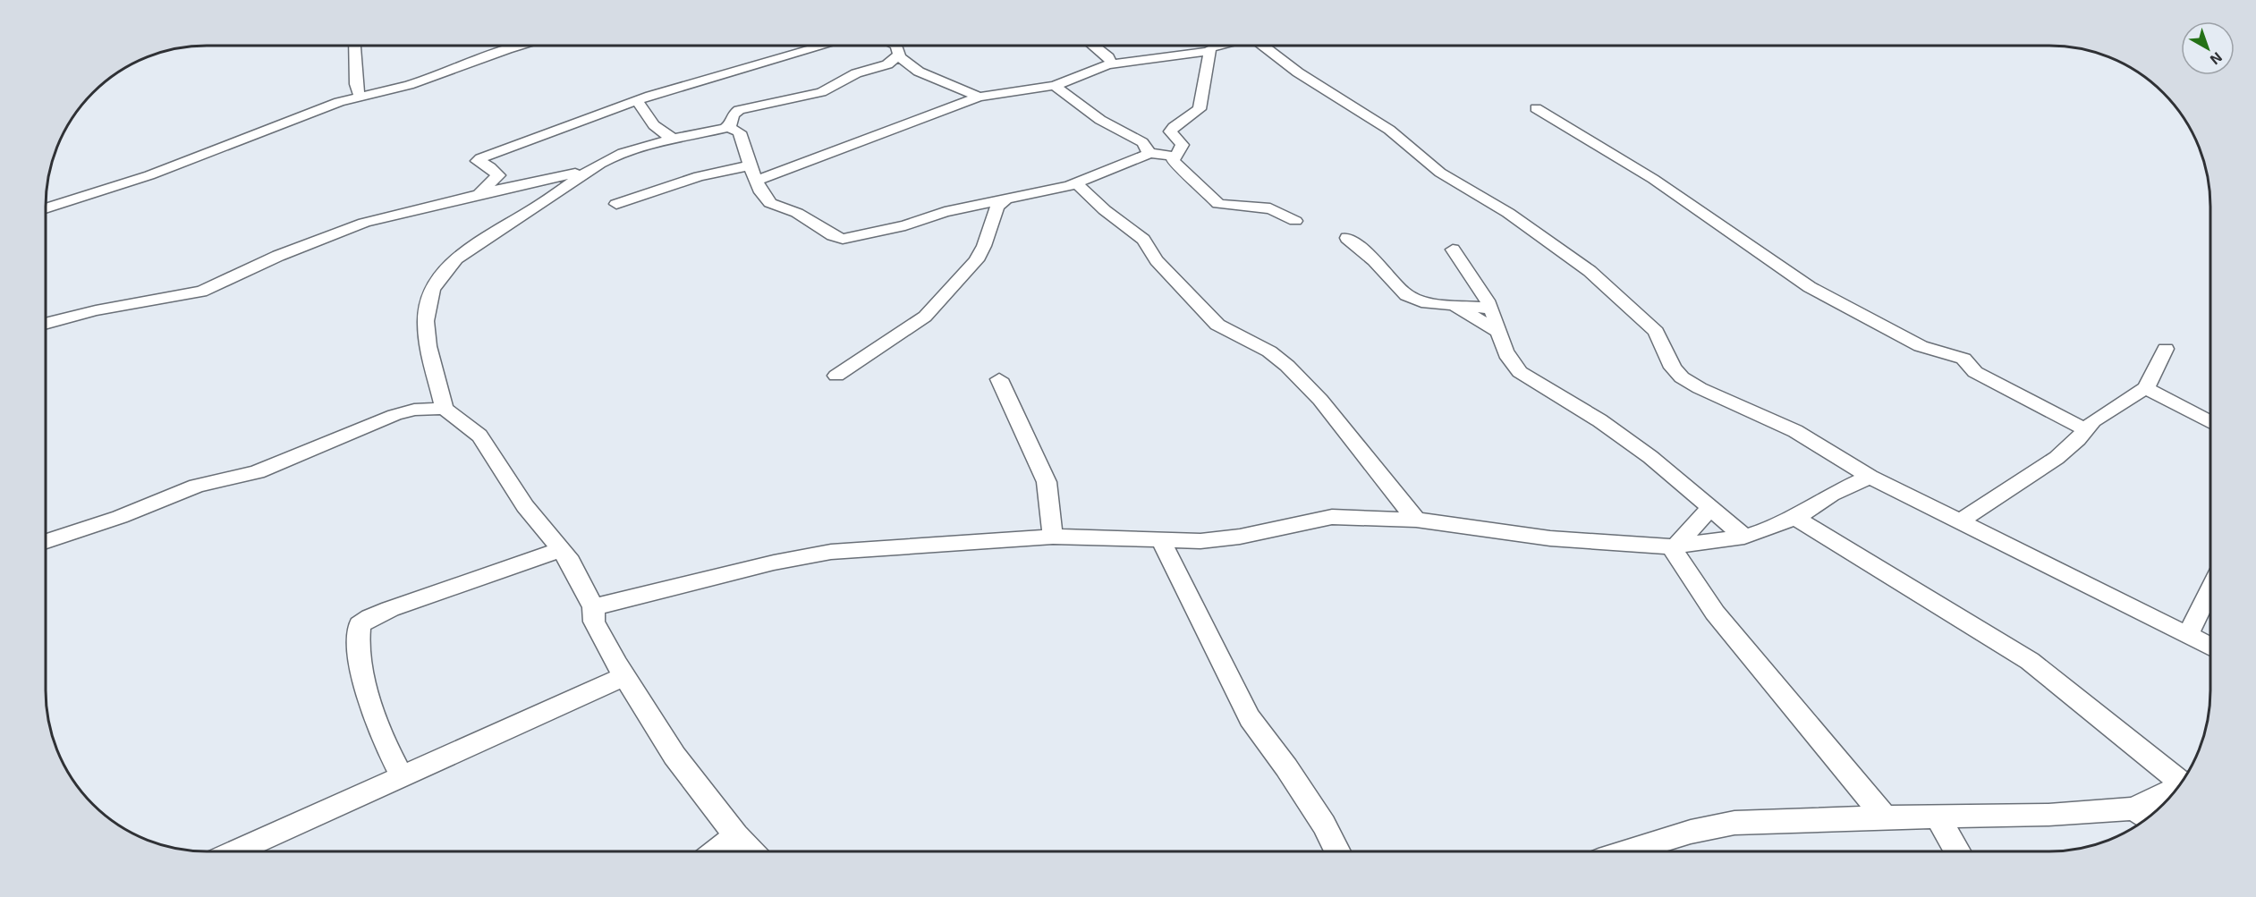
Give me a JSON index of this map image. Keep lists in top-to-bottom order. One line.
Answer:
{"north":"bottom right"}
